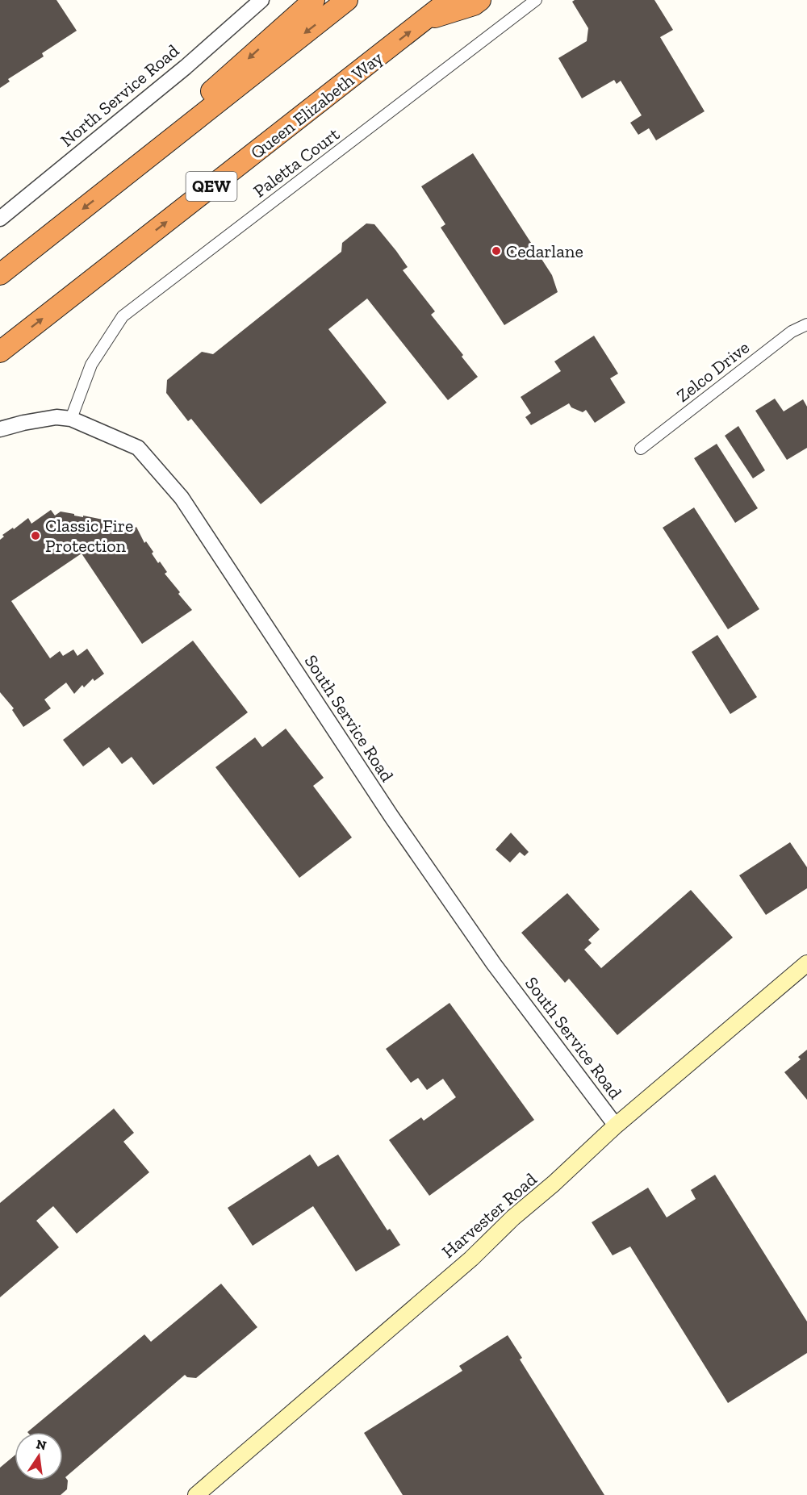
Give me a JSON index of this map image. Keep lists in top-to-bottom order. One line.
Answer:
{"streets":{"highway":["Queen Elizabeth Way","QEW"],"main road":["Harvester Road"],"street":["North Service Road","Paletta Court","Zelco Drive","South Service Road"]},"crossings":[["Paletta Court","South Service Road"],["South Service Road","Harvester Road"]],"places":["Cedarlane","Classic Fire Protection"],"north":"top"}
